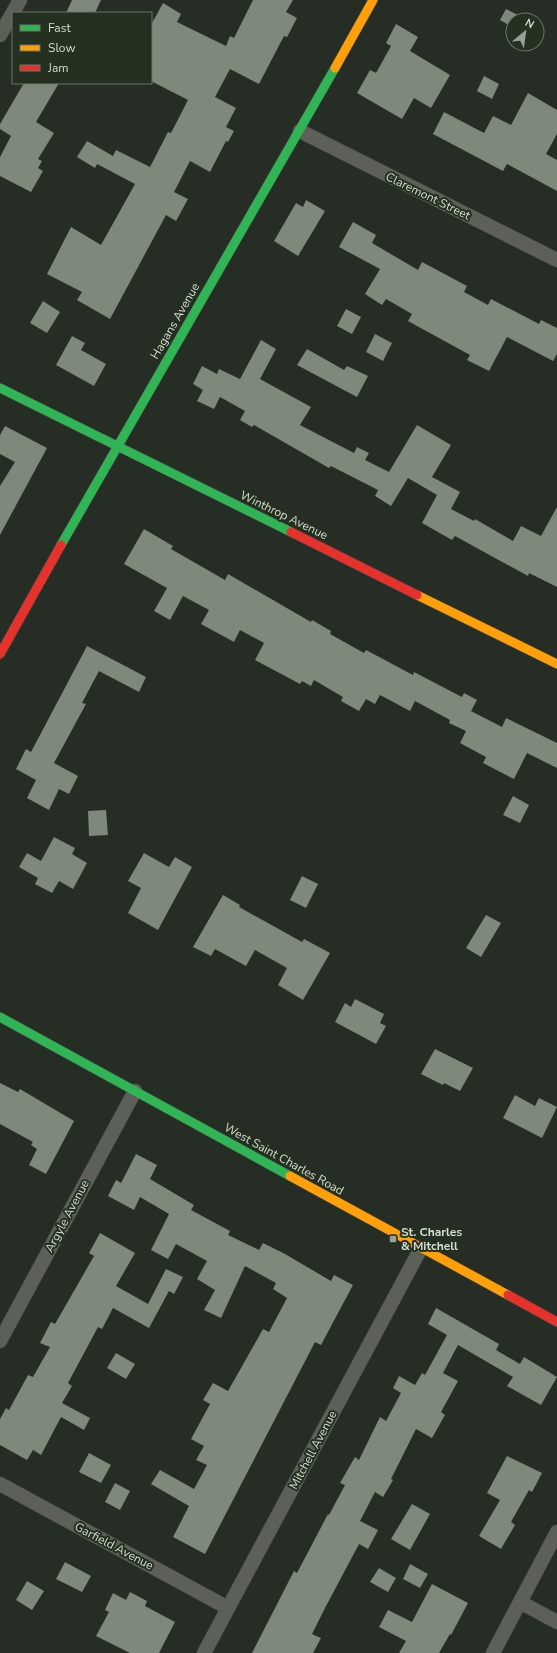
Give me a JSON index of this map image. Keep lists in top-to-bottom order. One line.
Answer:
{"streets":{"street":["Claremont Street","Hagans Avenue","Winthrop Avenue","West Saint Charles Road","Argyle Avenue","Mitchell Avenue","Garfield Avenue"]},"crossings":[["Claremont Street","Hagans Avenue"],["Hagans Avenue","Winthrop Avenue"],["West Saint Charles Road","Argyle Avenue"],["West Saint Charles Road","Mitchell Avenue"],["Mitchell Avenue","Garfield Avenue"]],"places":{"transit":["St. Charles & Mitchell"]},"legend":["Fast","Slow","Jam"],"north":"top right"}
